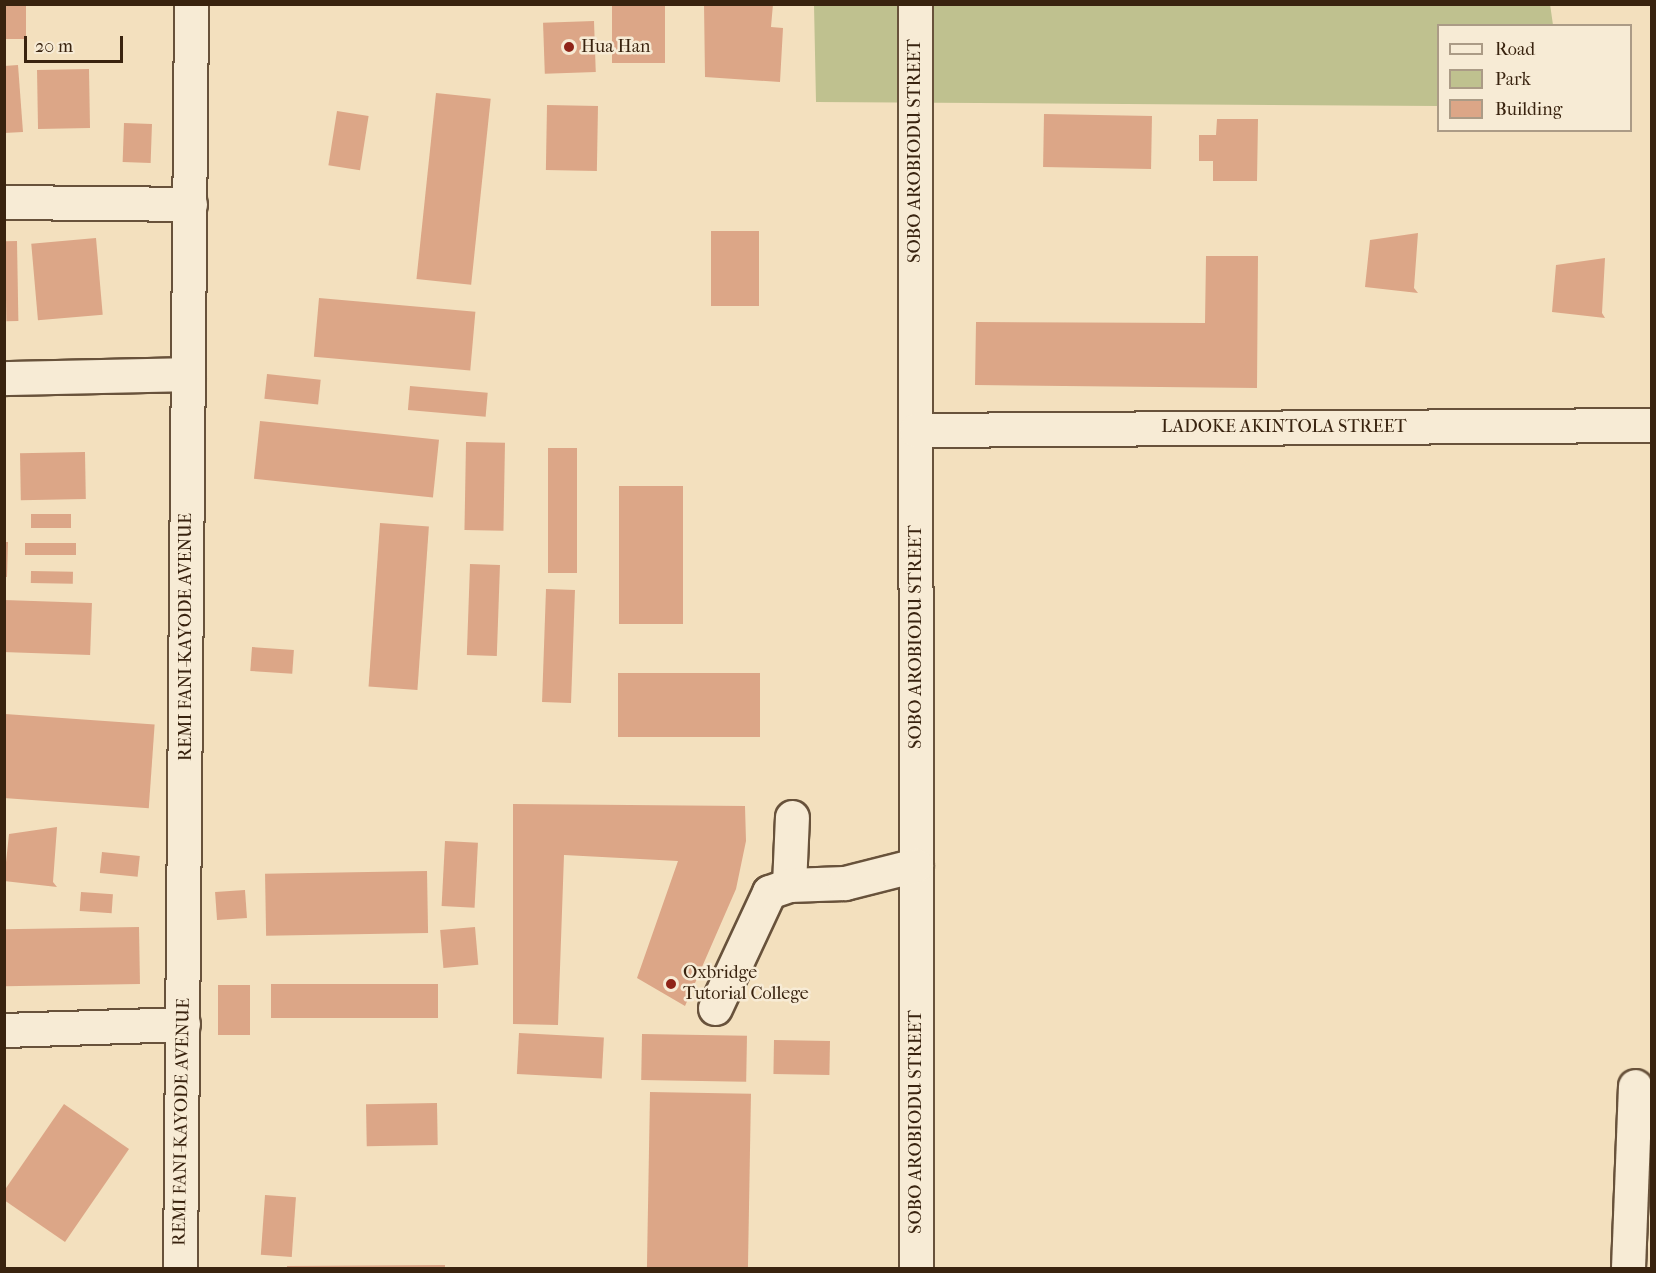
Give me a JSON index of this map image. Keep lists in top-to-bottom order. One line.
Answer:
{"streets":{"street":["SOBO AROBIODU STREET","LADOKE AKINTOLA STREET","REMI FANI-KAYODE AVENUE"]},"crossings":[["SOBO AROBIODU STREET","LADOKE AKINTOLA STREET"]],"places":["Hua Han","Oxbridge Tutorial College"],"legend":["Road","Park","Building"],"scale_bar":"20 m"}
